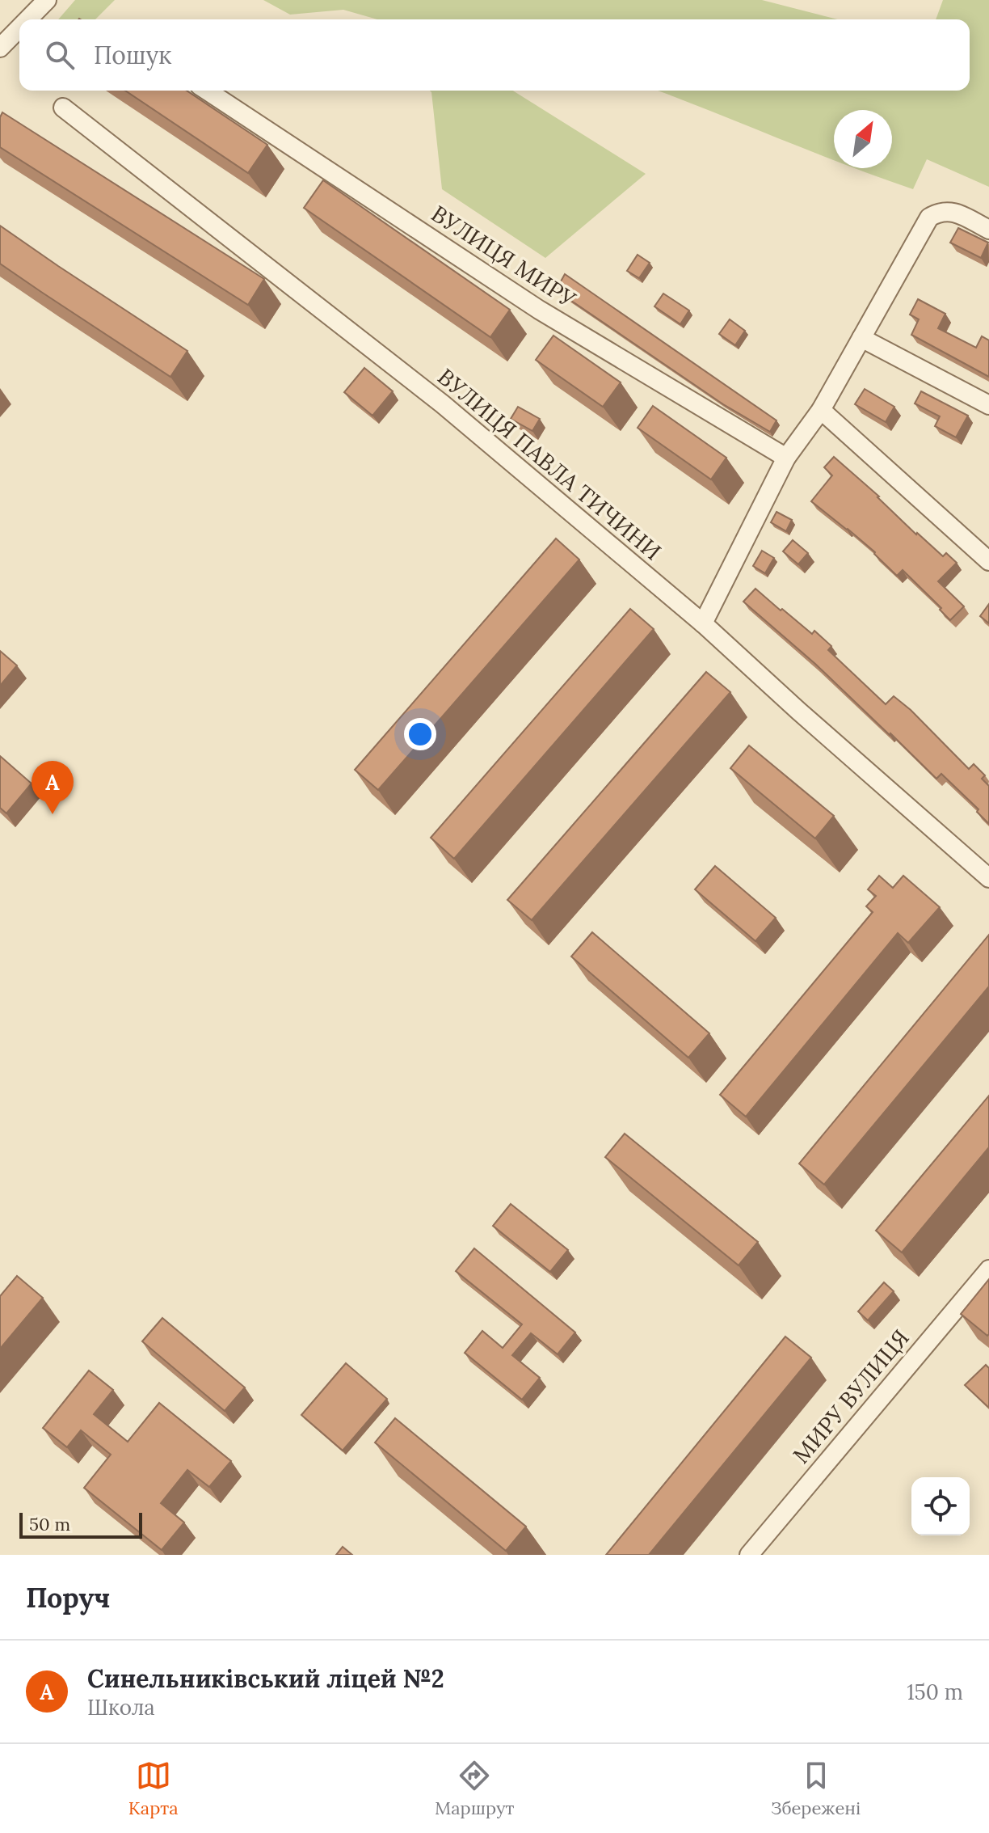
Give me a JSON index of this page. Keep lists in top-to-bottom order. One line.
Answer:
{"streets":{"street":["ВУЛИЦЯ МИРУ","ВУЛИЦЯ ПАВЛА ТИЧИНИ","МИРУ ВУЛИЦЯ"]},"scale_bar":"50 m","north":"top right","page":{"search":"Пошук","pins":"A","scale":"50 m","heading":"Поруч","list":[{"mark":"A","name":"Синельниківський ліцей №2","note":"Школа","value":"150 m"}],"nav":["Карта","Маршрут","Збережені"]}}
